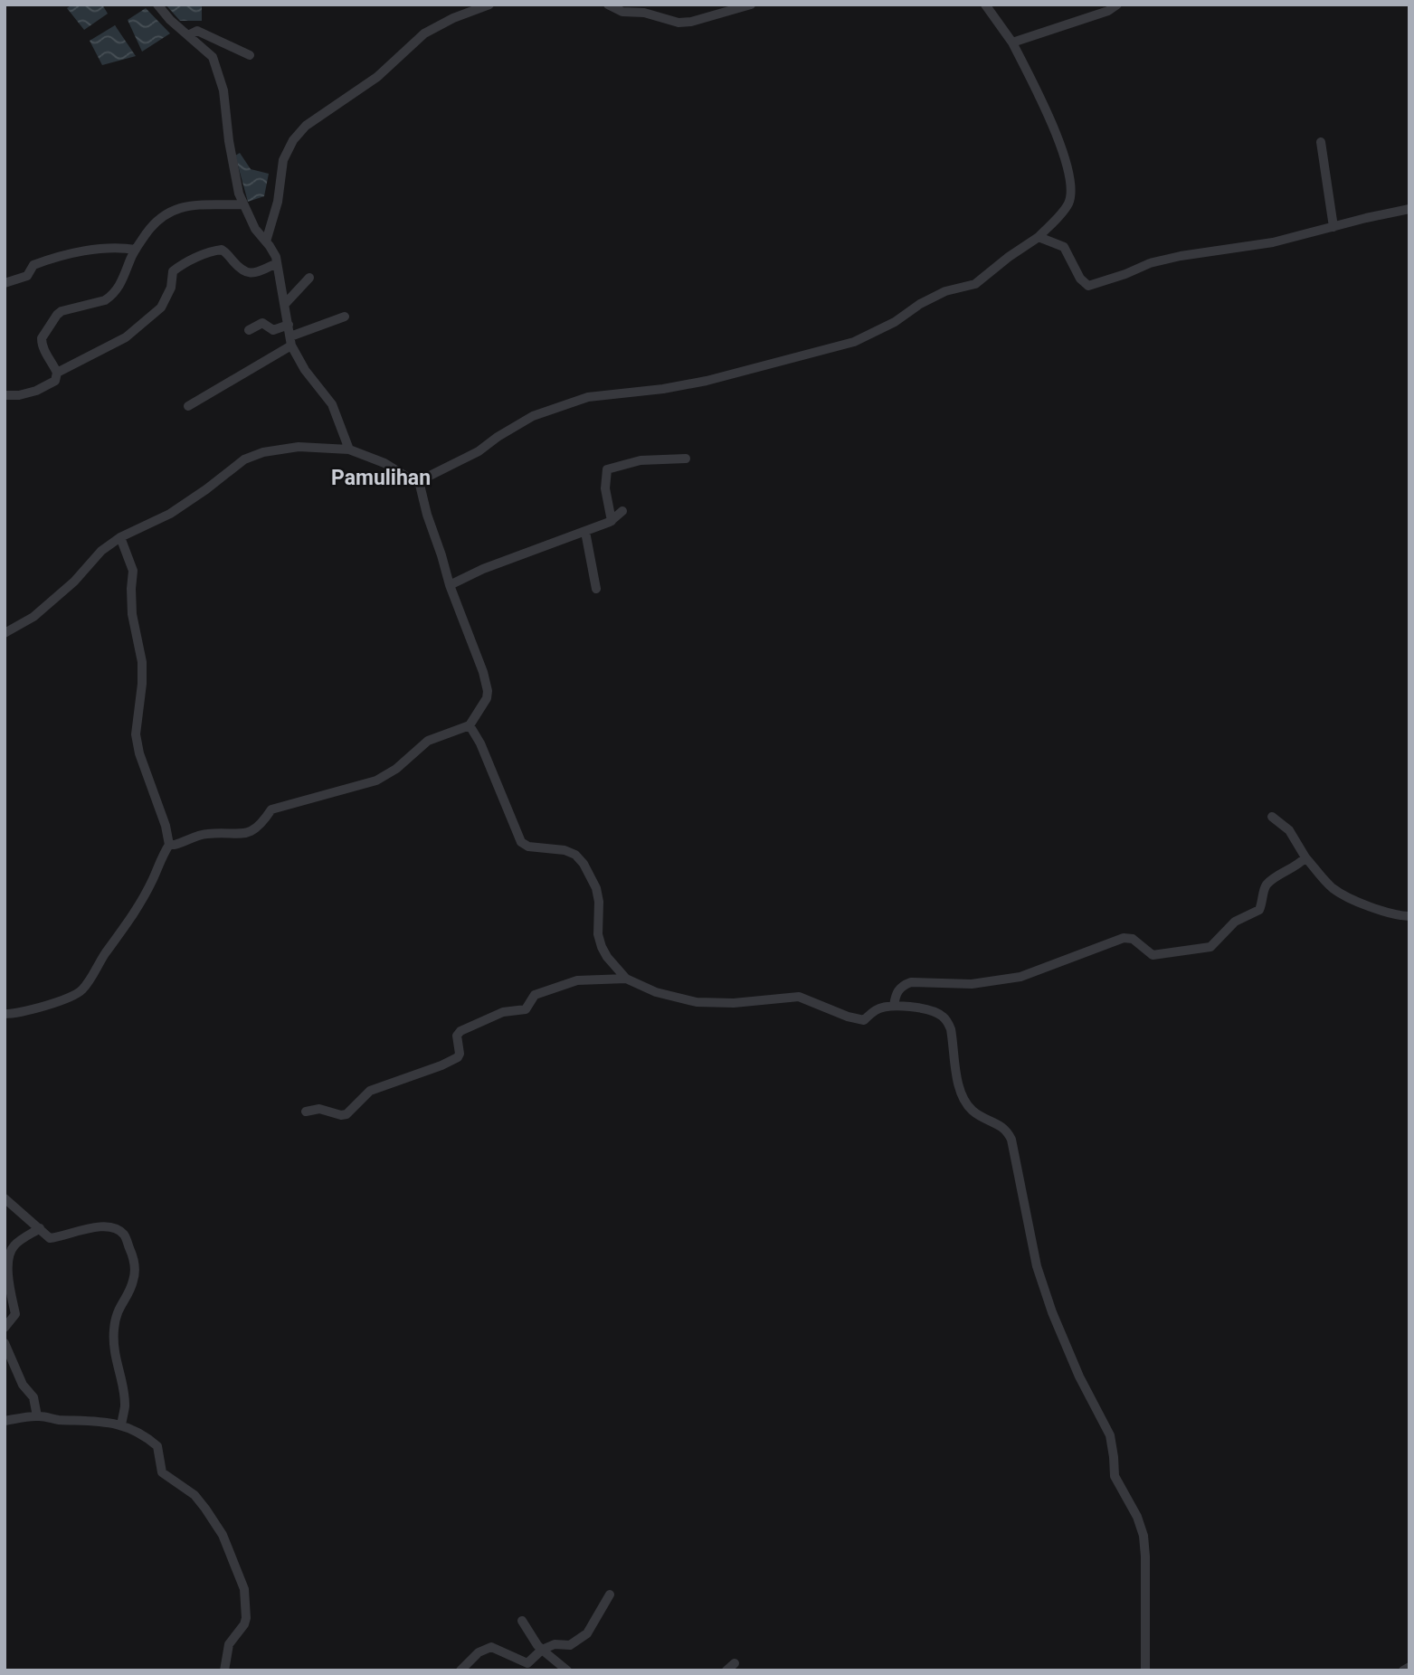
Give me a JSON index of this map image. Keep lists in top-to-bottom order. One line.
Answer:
{"districts":["Pamulihan"]}
